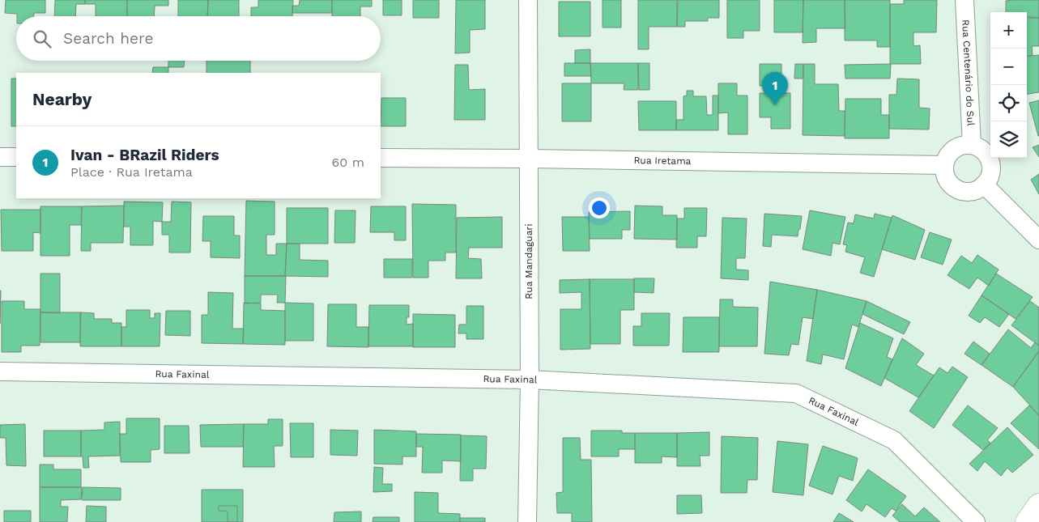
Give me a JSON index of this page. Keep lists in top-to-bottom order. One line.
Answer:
{"streets":{"street":["Rua Centenário do Sul","Rua Iretama","Rua Mandaguari","Rua Faxinal"]},"crossings":[["Rua Centenário do Sul","Rua Iretama"],["Rua Iretama","Rua Mandaguari"],["Rua Mandaguari","Rua Faxinal"]],"page":{"map_buttons":["+","−"],"search":"Search here","pins":"1","heading":"Nearby","list":[{"mark":"1","name":"Ivan - BRazil Riders","note":"Place · Rua Iretama","value":"60 m"}]}}
